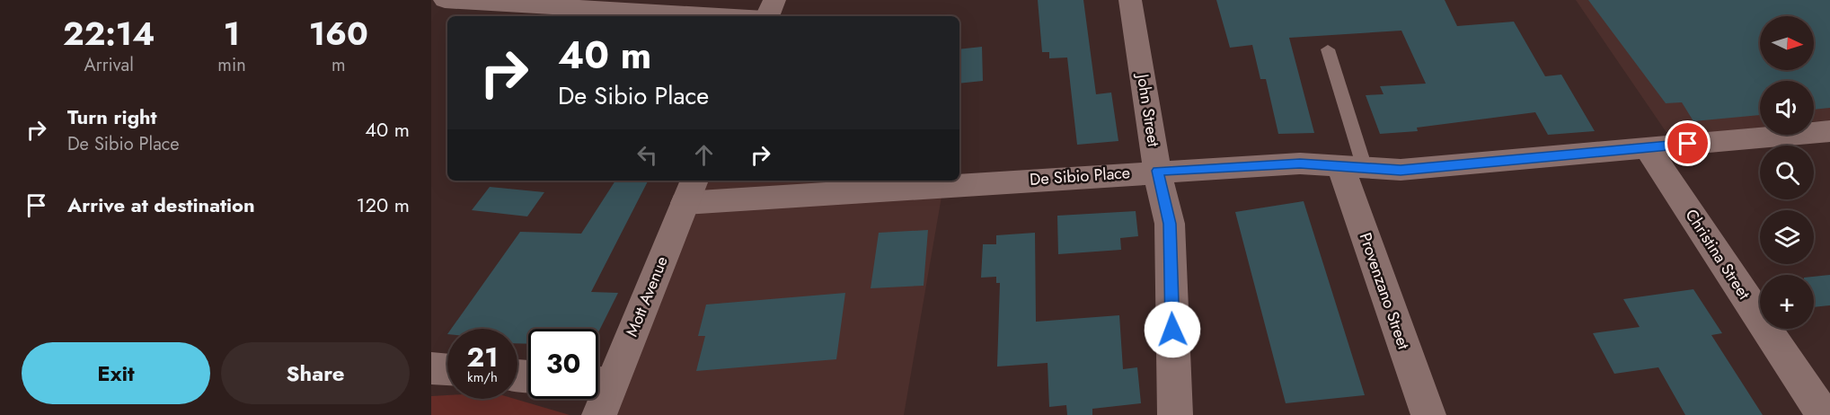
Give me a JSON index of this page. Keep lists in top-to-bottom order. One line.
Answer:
{"streets":{"street":["John Street","De Sibio Place","Christina Street","Provenzano Street","Mott Avenue"]},"crossings":[["John Street","De Sibio Place"],["De Sibio Place","Christina Street"],["De Sibio Place","Provenzano Street"],["De Sibio Place","Mott Avenue"]],"north":"right","page":{"eta":["22:14","Arrival","1","min","160","m"],"map_buttons":"+","turn":["40 m","De Sibio Place"],"list":[{"name":"Turn right","note":"De Sibio Place","value":"40 m"},{"name":"Arrive at destination","value":"120 m"}],"speed":"21 km/h","limit":"30","buttons":["Exit","Share"]}}
